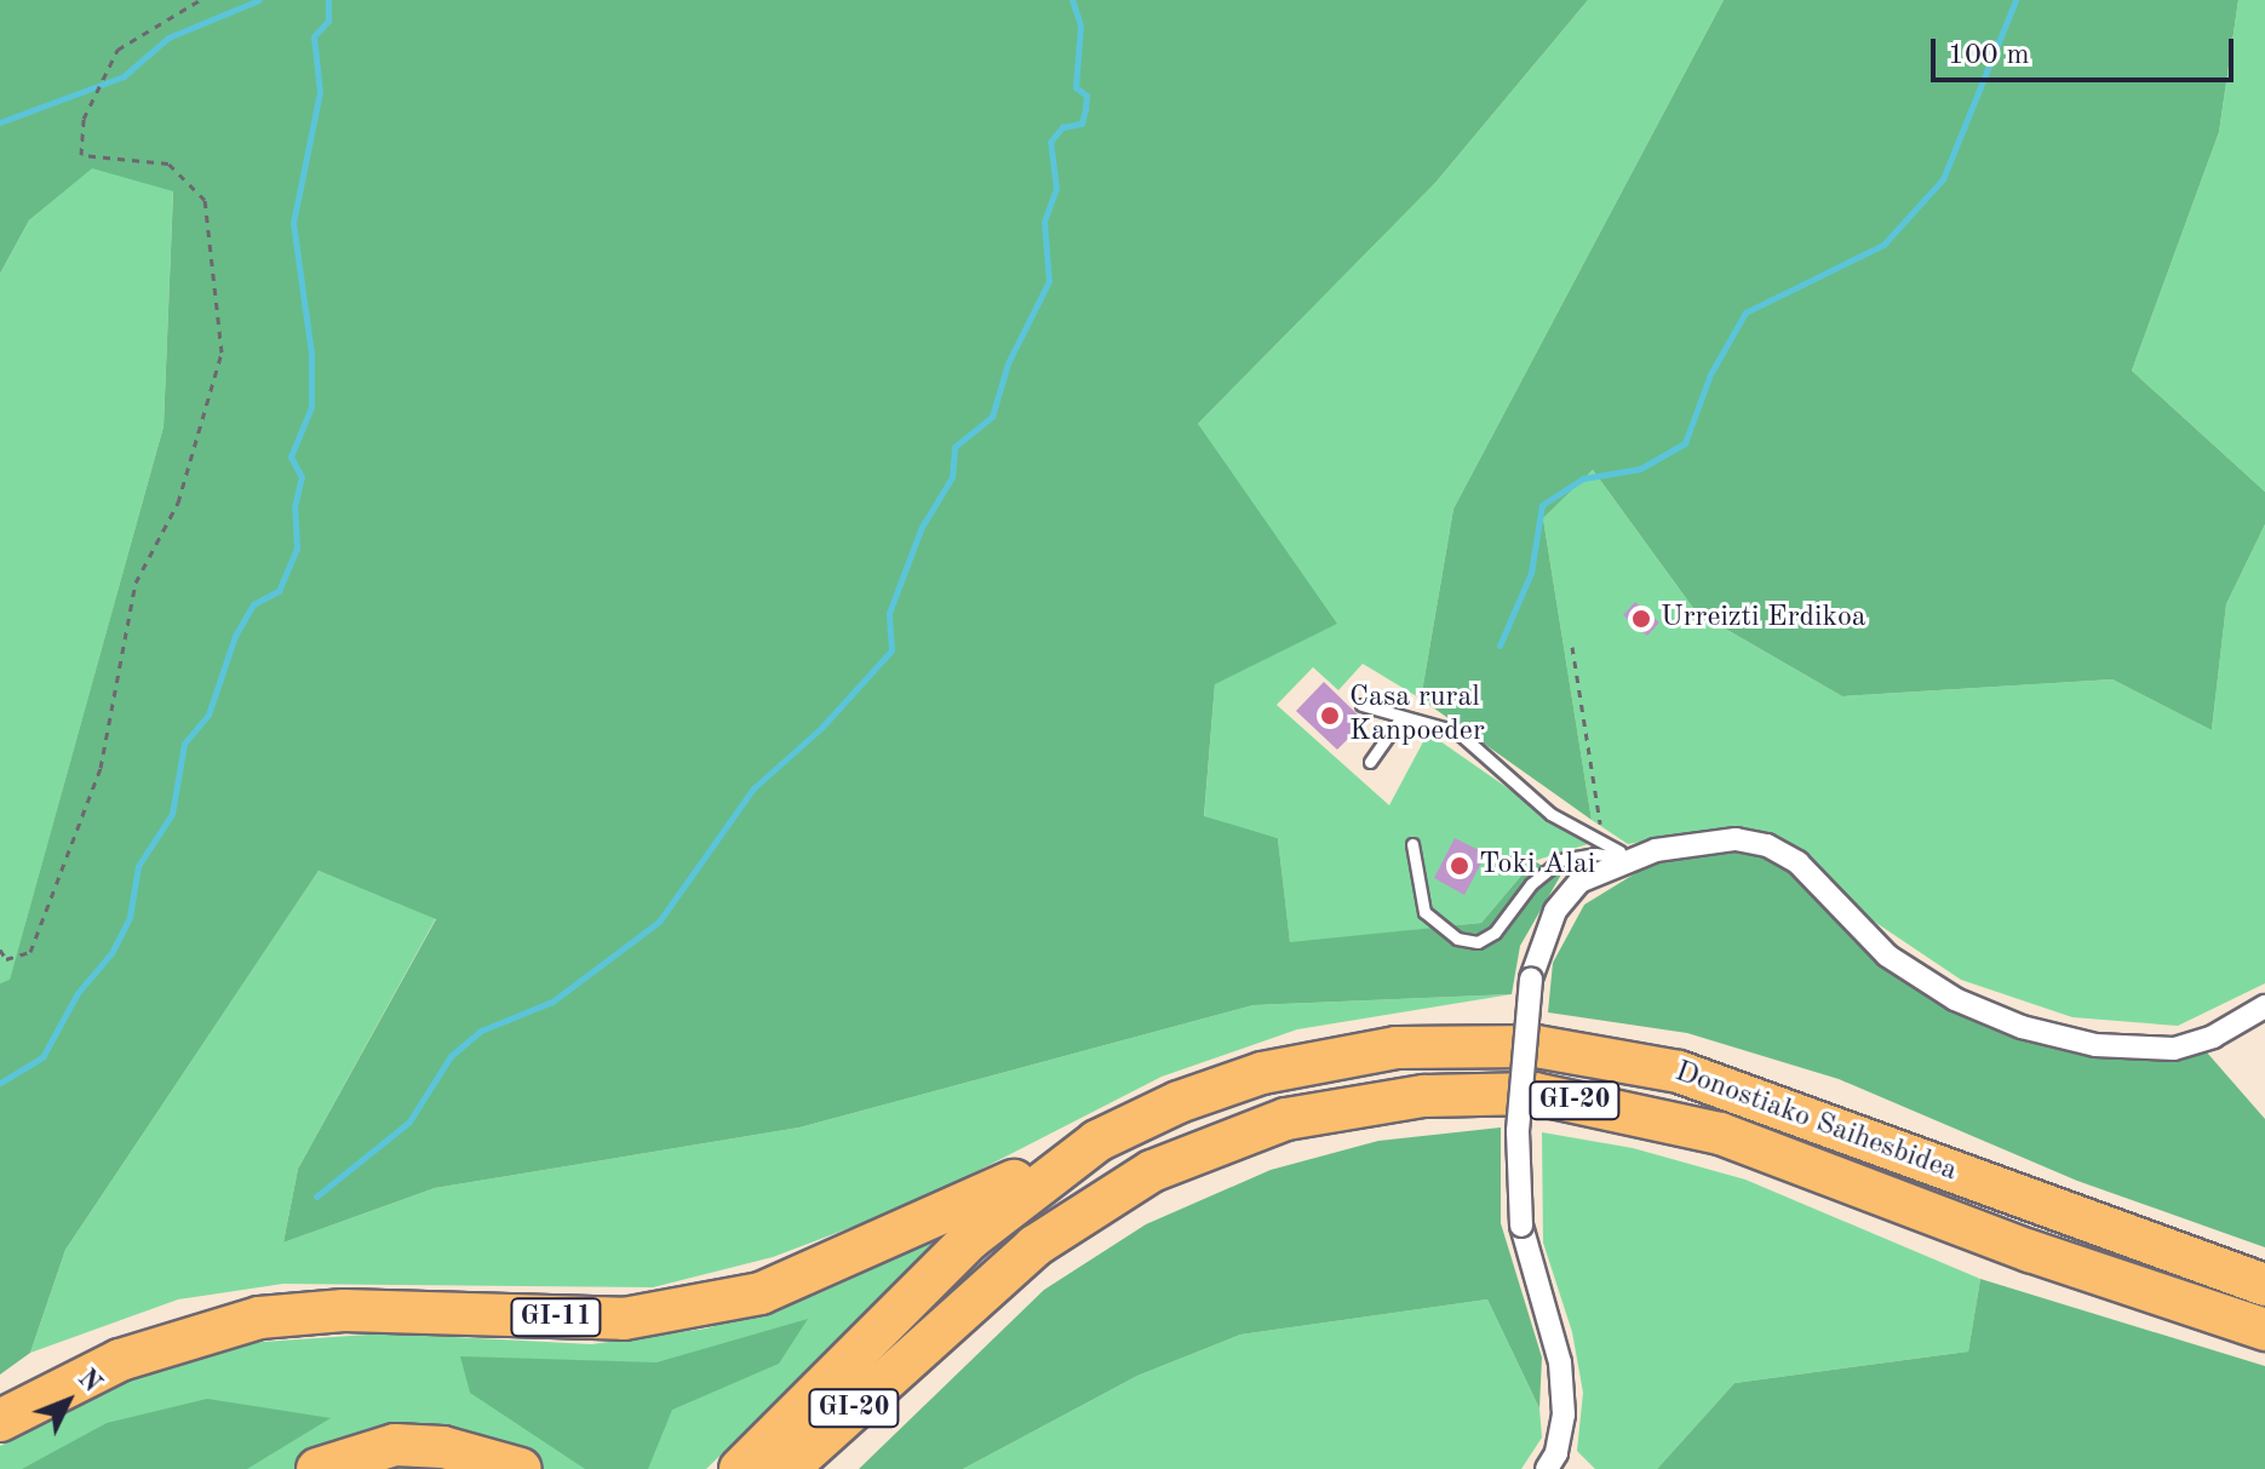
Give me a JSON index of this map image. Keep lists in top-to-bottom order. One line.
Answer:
{"streets":{"highway":["GI-20","Donostiako Saihesbidea","GI-11"]},"crossings":[["Donostiako Saihesbidea","GI-11"]],"places":["Urreizti Erdikoa","Casa rural Kanpoeder","Toki Alai"],"scale_bar":"100 m","north":"top right"}
